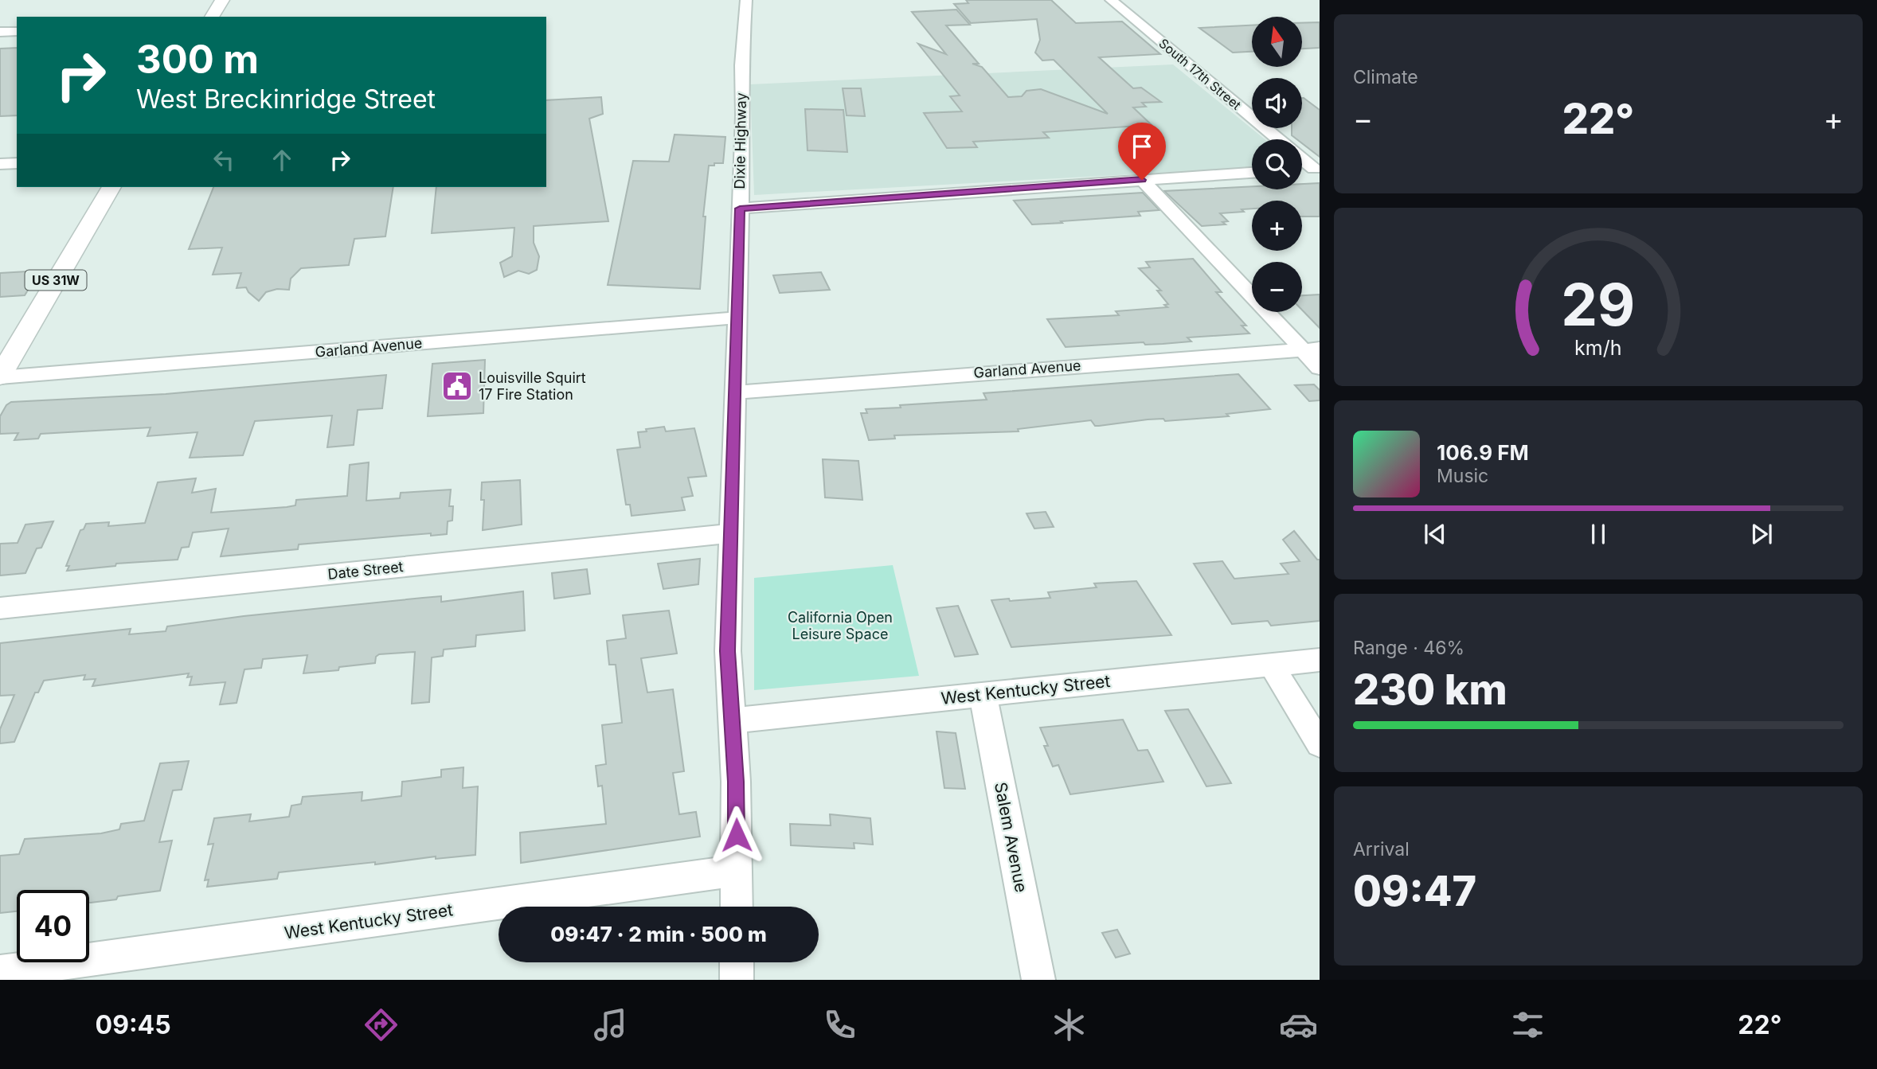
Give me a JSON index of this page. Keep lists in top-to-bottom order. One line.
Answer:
{"streets":{"main road":["US 31W"],"street":["South 17th Street","Dixie Highway","Garland Avenue","Date Street","West Kentucky Street","Salem Avenue"]},"crossings":[["Dixie Highway","Garland Avenue"],["Dixie Highway","Date Street"],["Dixie Highway","West Kentucky Street"],["US 31W","Garland Avenue"],["West Kentucky Street","Salem Avenue"]],"parks":["California Open Leisure Space"],"places":{"public building":["Louisville Squirt 17 Fire Station"]},"north":"top","page":{"tile":["Climate",["Range · 46%","230 km"],["Arrival","09:47"]],"map_buttons":["+","−"],"turn":["300 m","West Breckinridge Street"],"heat":["−","22°","+"],"song":["106.9 FM","Music"],"limit":"40","trip":"09:47 · 2 min · 500 m","tabs":["09:45","22°"],"gauge":["29","km/h"]}}
